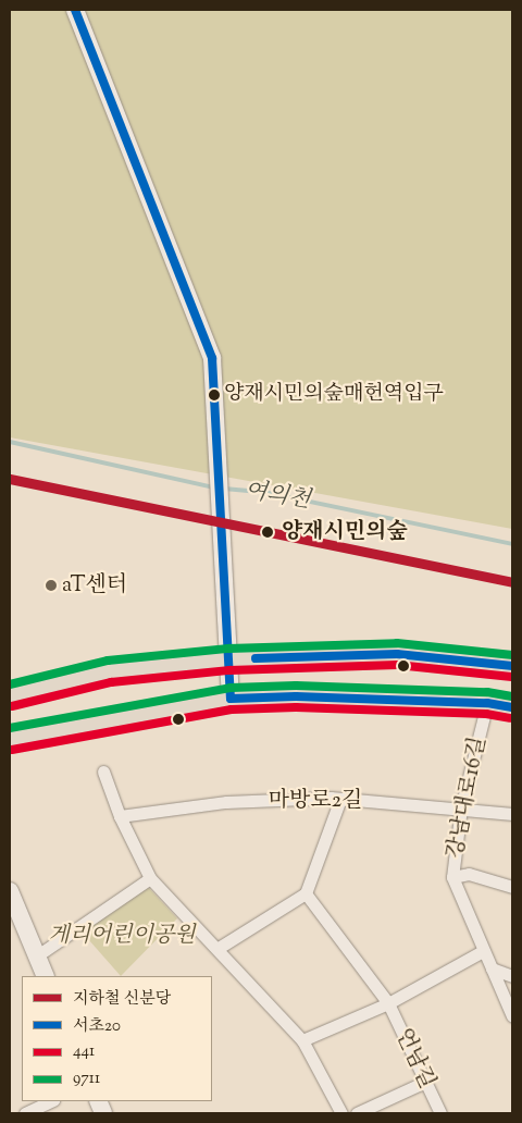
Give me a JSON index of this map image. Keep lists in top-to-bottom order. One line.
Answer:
{"streets":{"street":["강남대로16길","마방로2길","언남길"]},"crossings":[["강남대로16길","마방로2길"]],"water":["여의천"],"parks":["게리어린이공원"],"places":["양재시민의숲매헌역입구","양재시민의숲","aT센터"],"lines":["transit line 서초20","metro line 신분당","transit line 9711","transit line 441"],"legend":["지하철 신분당","서초20","441","9711"]}
